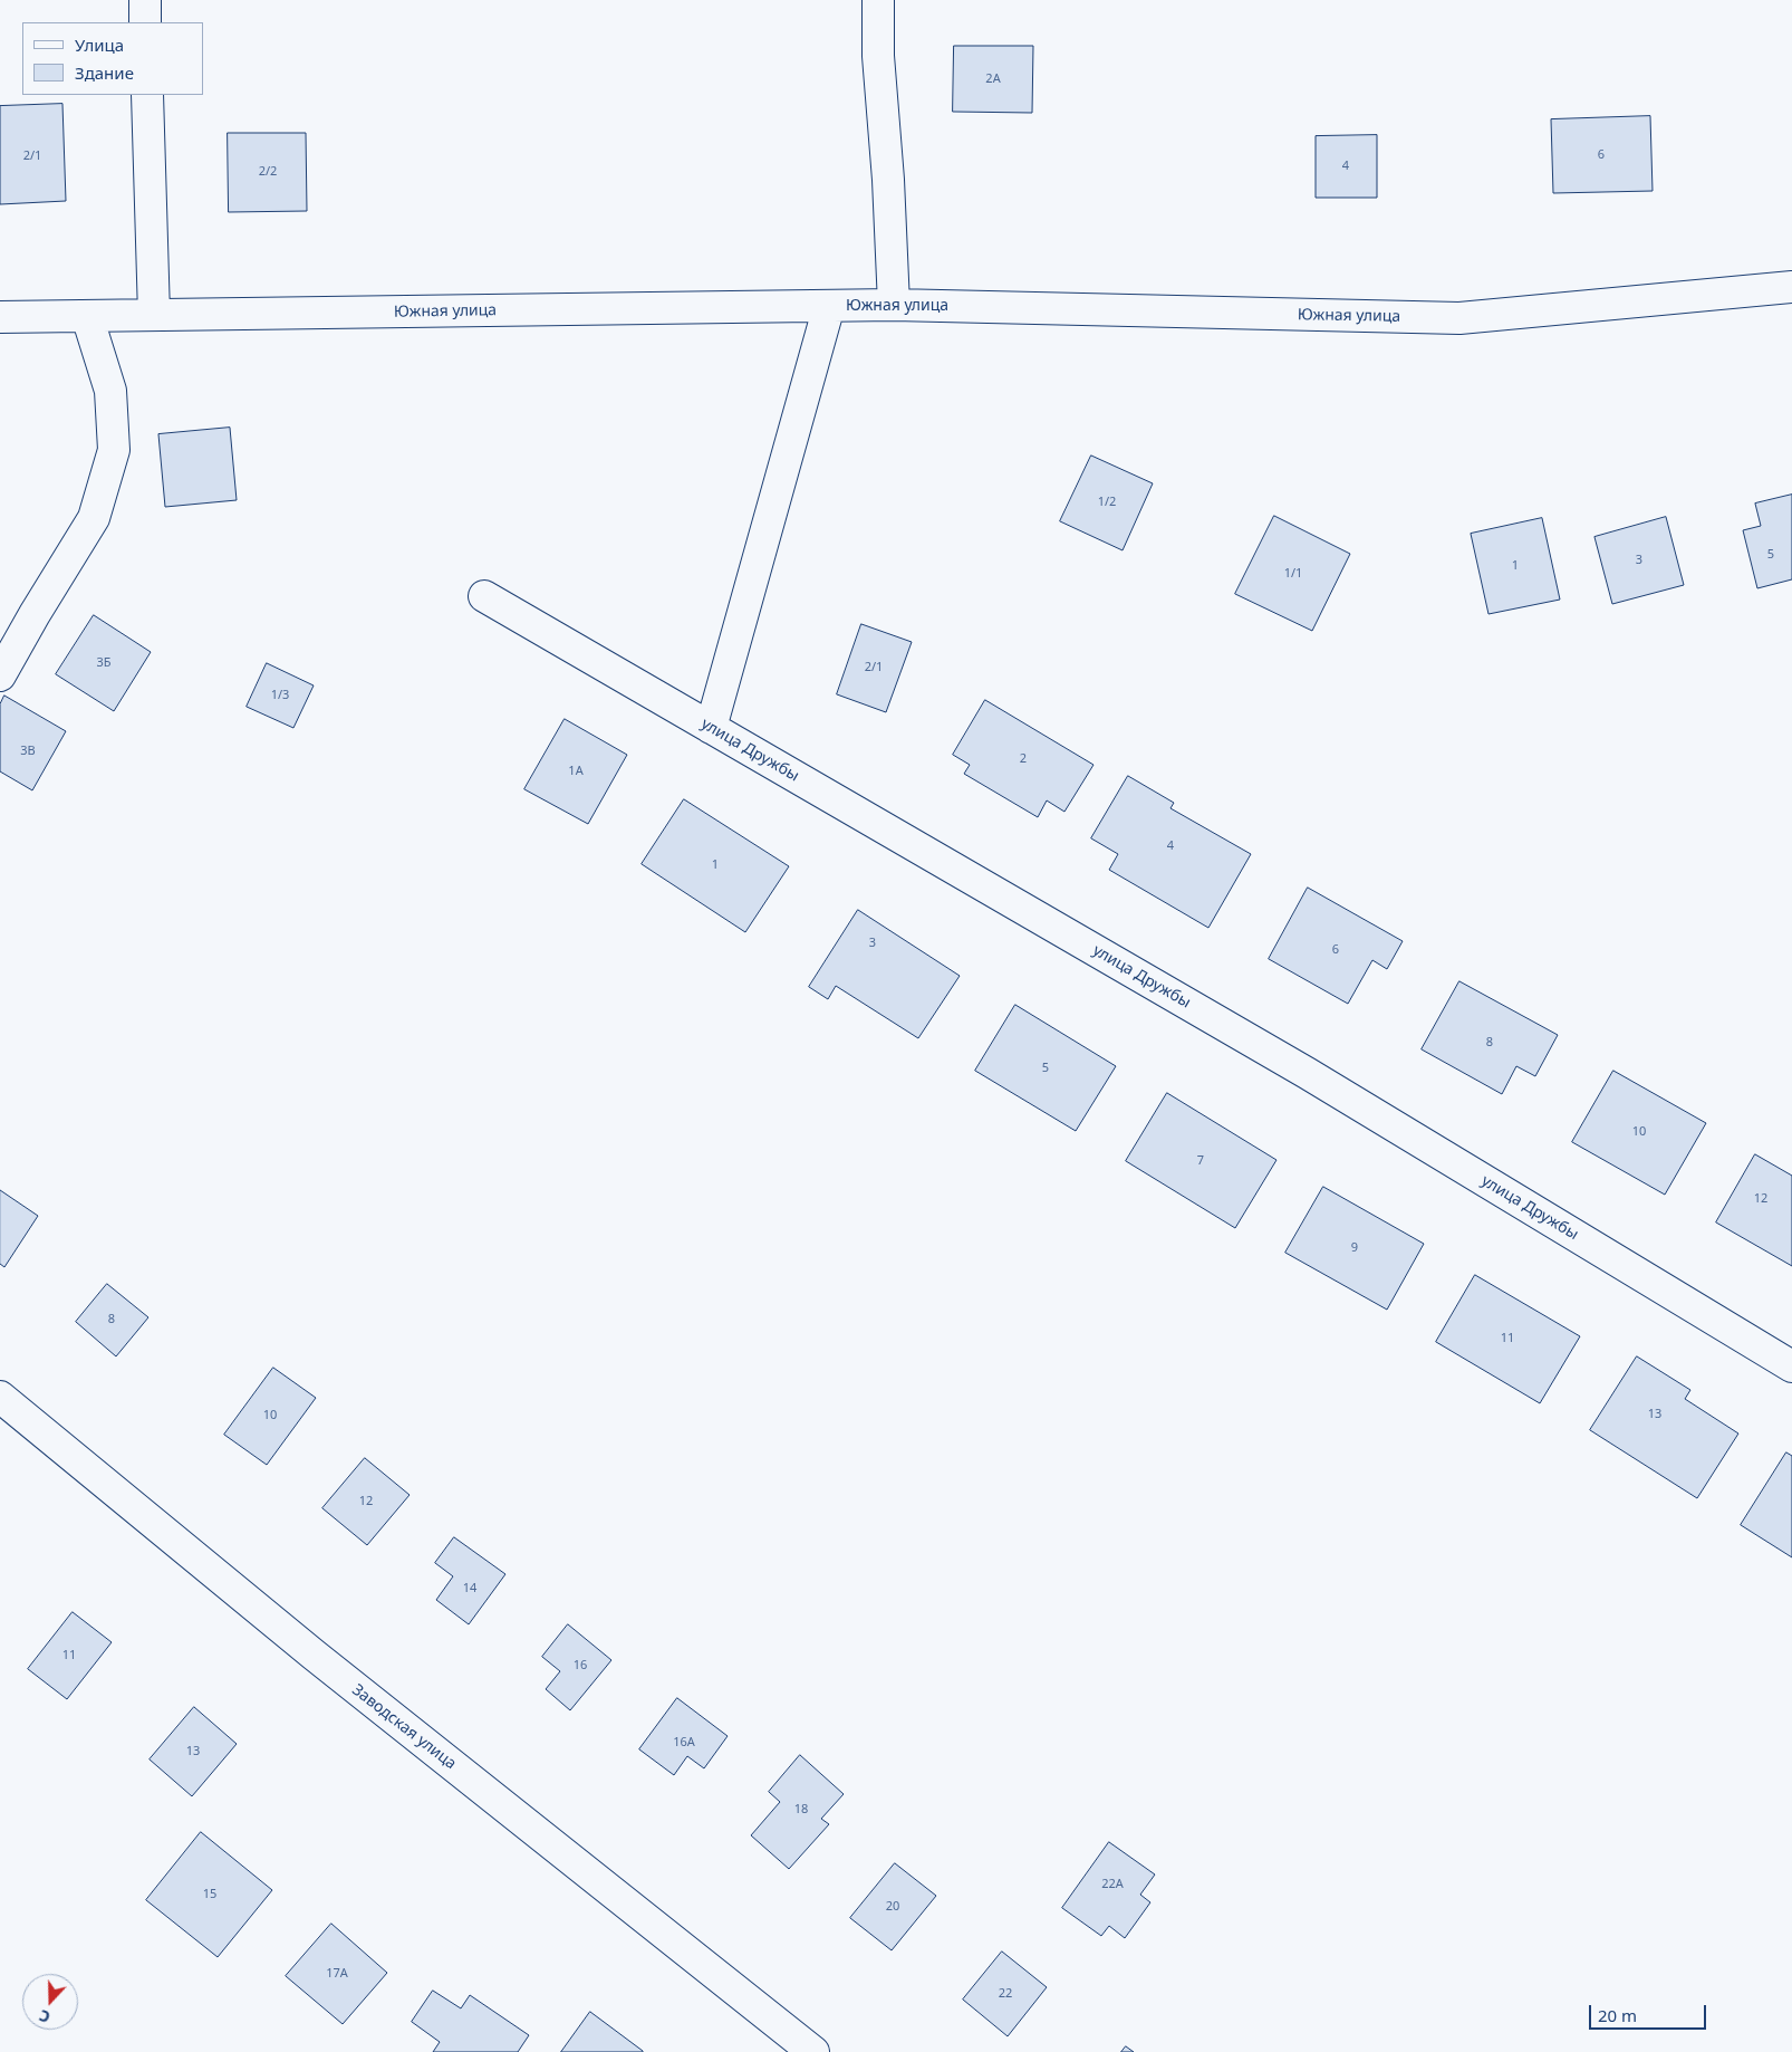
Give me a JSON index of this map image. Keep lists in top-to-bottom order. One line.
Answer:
{"streets":{"street":["Южная улица","улица Дружбы","Заводская улица"]},"house_numbers":["2А","6","2/1","4","2/2","1/2","5","3","1","1/1","3Б","2/1","1/3","3В","2","1А","4","1","3","6","8","5","10","7","12","9","8","11","13","10","12","14","11","16","16А","13","18","22А","15","20","17А","22"],"legend":["Улица","Здание"],"scale_bar":"20 m","north":"bottom"}
